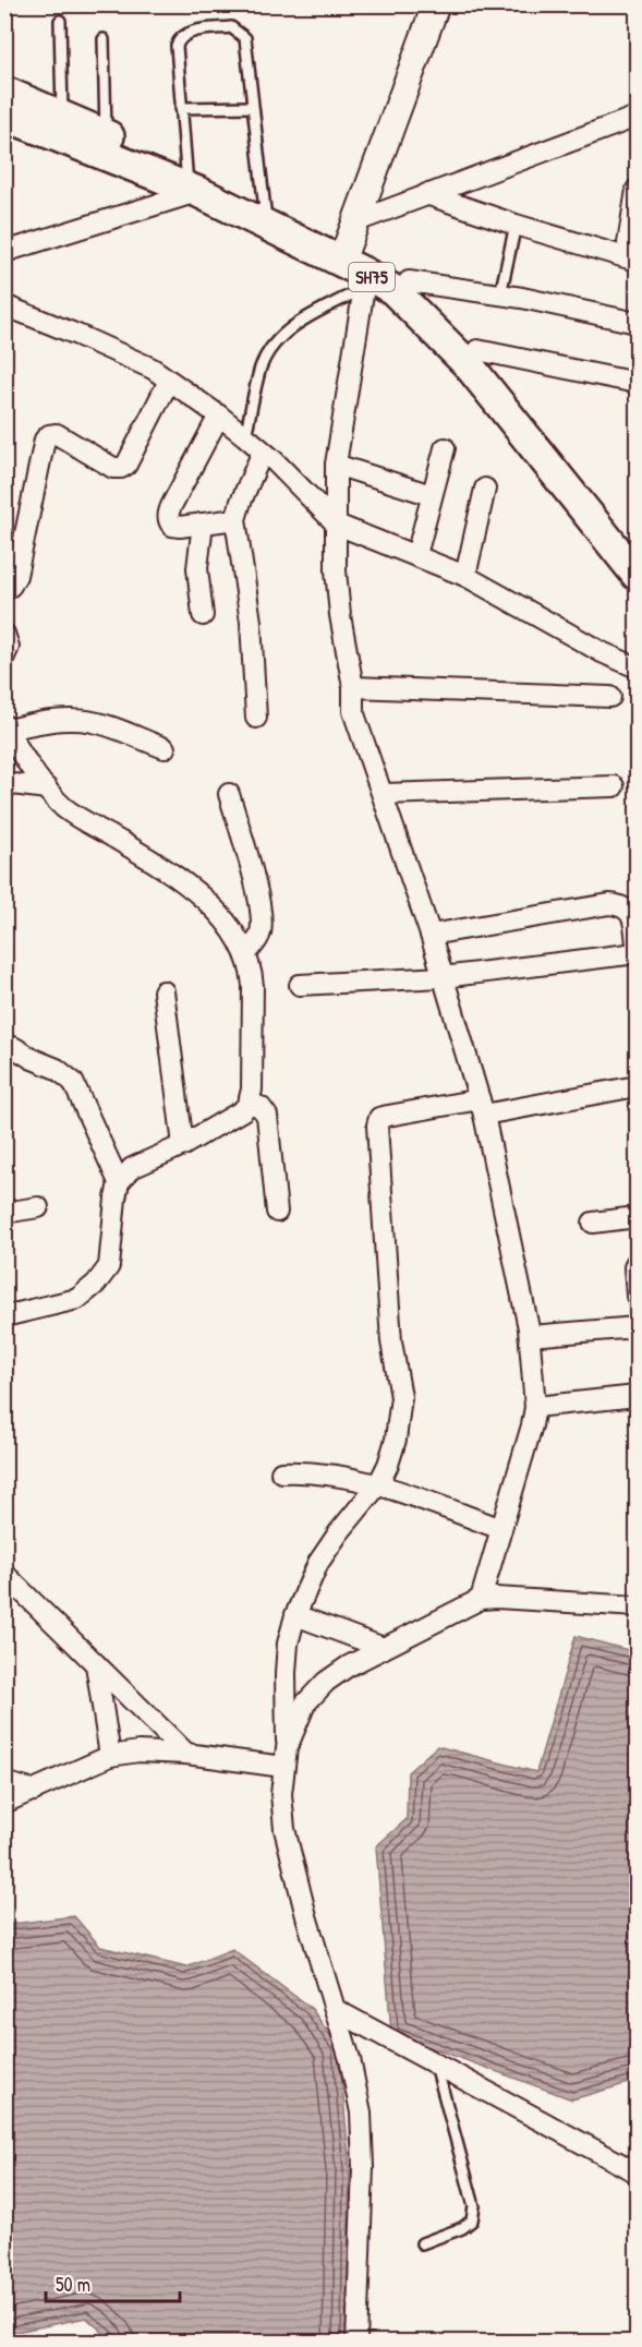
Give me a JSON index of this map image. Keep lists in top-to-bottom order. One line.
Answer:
{"streets":{"main road":["SH75"]},"scale_bar":"50 m"}
